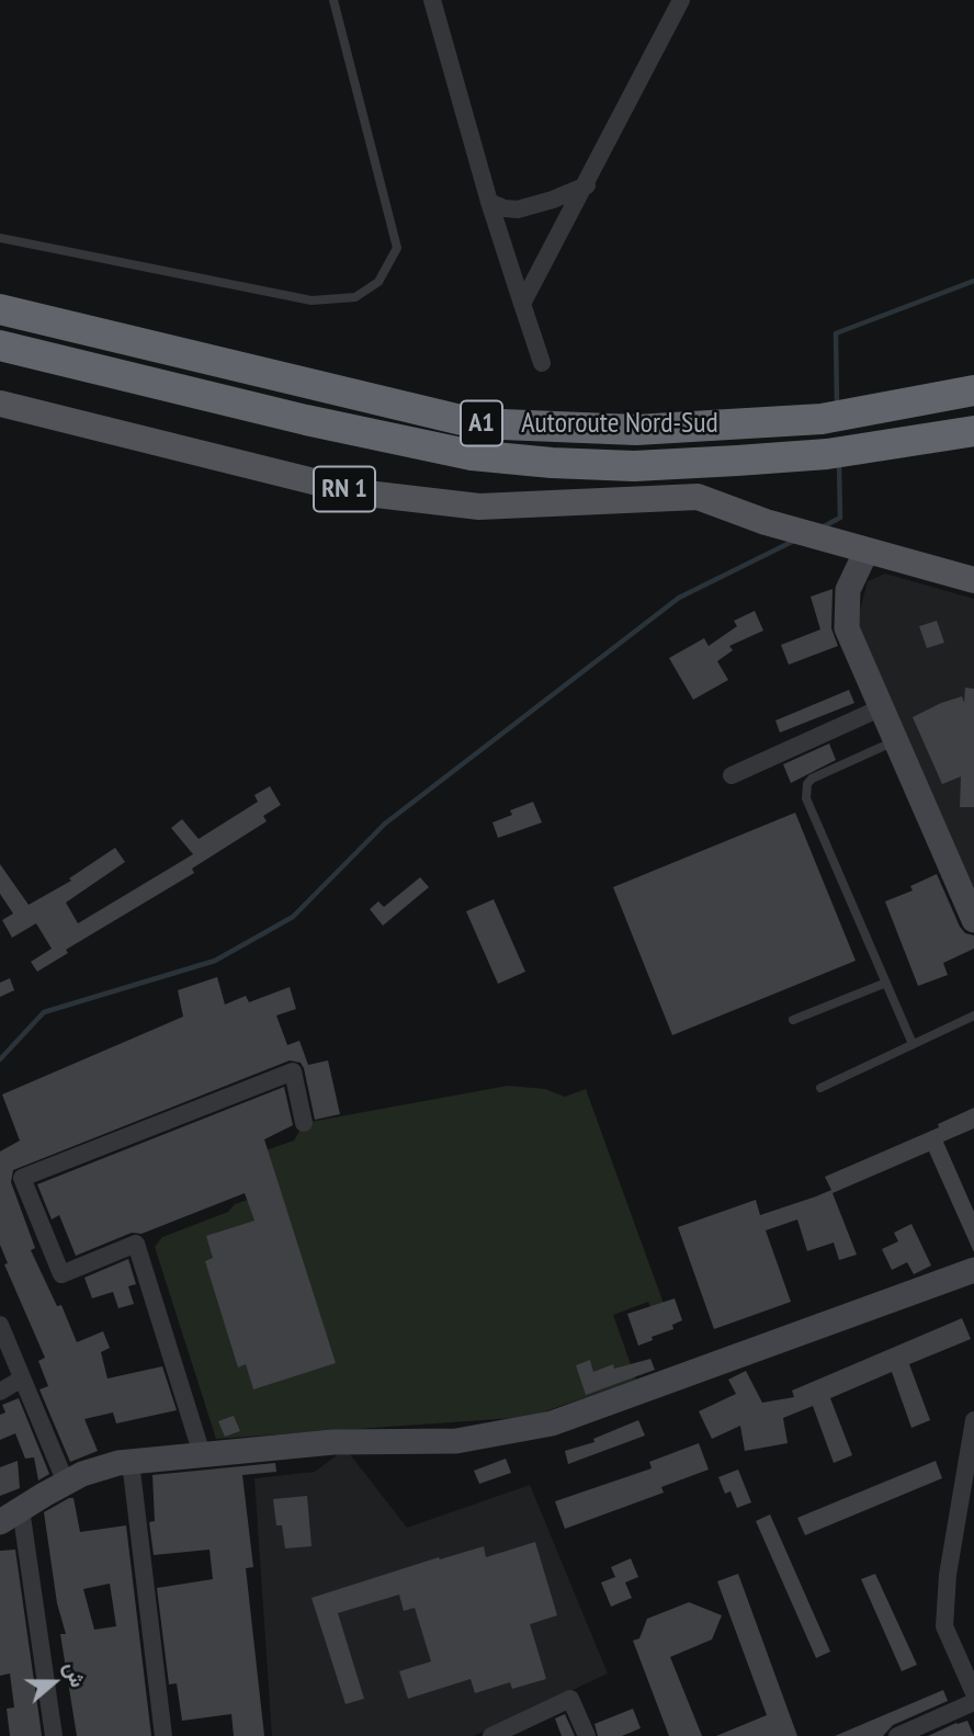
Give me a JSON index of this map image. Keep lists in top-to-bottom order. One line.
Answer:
{"streets":{"highway":["A1","Autoroute Nord-Sud"],"main road":["RN 1"]},"north":"right"}
